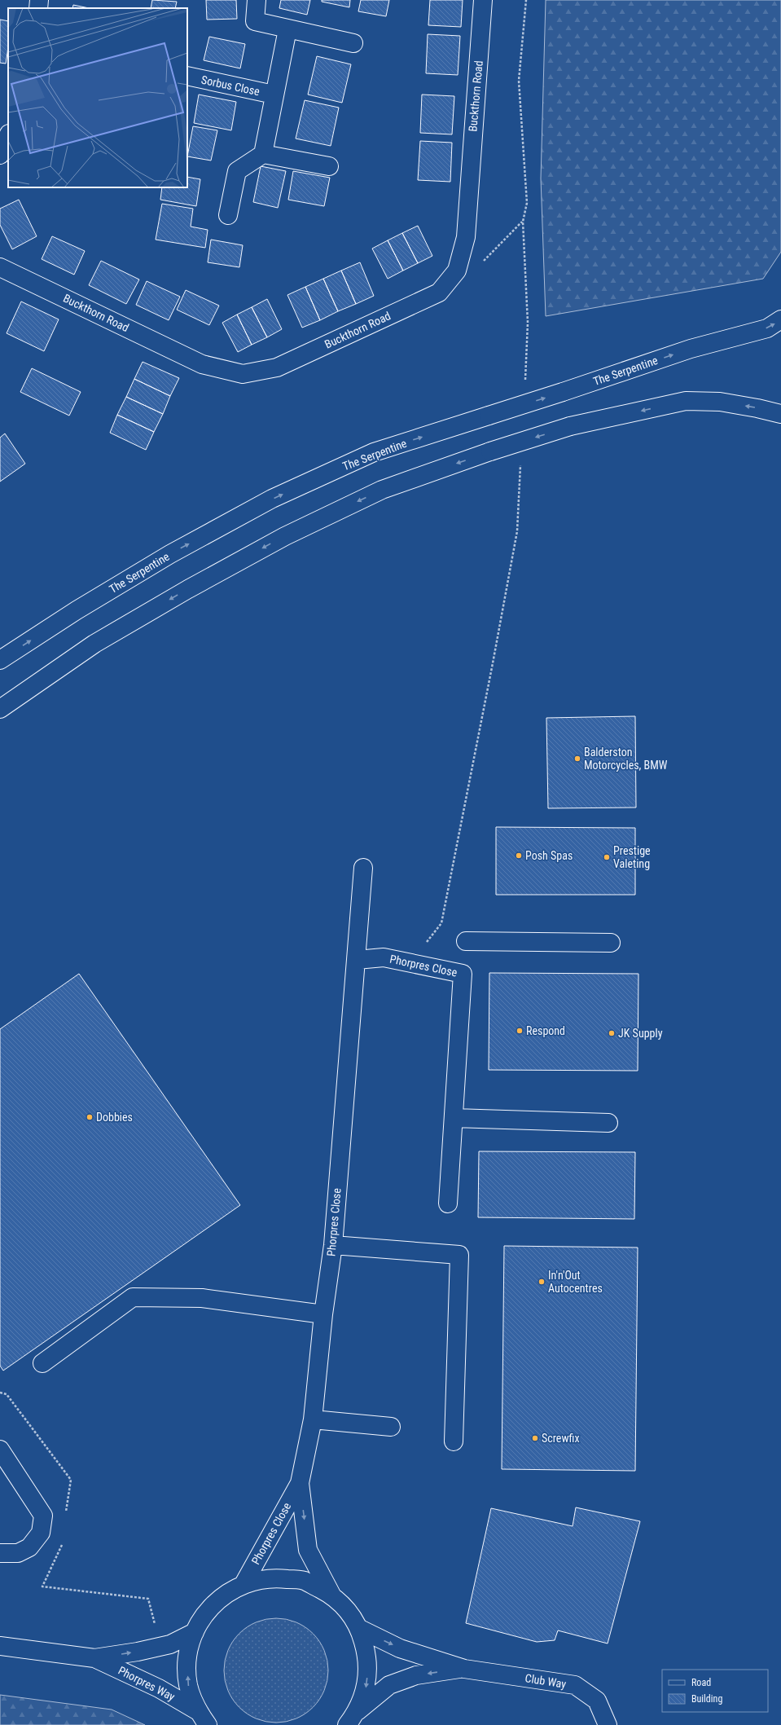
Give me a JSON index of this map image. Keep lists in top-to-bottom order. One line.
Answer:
{"streets":{"street":["Sorbus Close","Buckthorn Road","The Serpentine","Phorpres Close","Club Way","Phorpres Way"]},"places":["Balderston Motorcycles, BMW","Posh Spas","Prestige Valeting","Respond","JK Supply","Dobbies","In'n'Out Autocentres","Screwfix"],"legend":["Road","Building"]}
